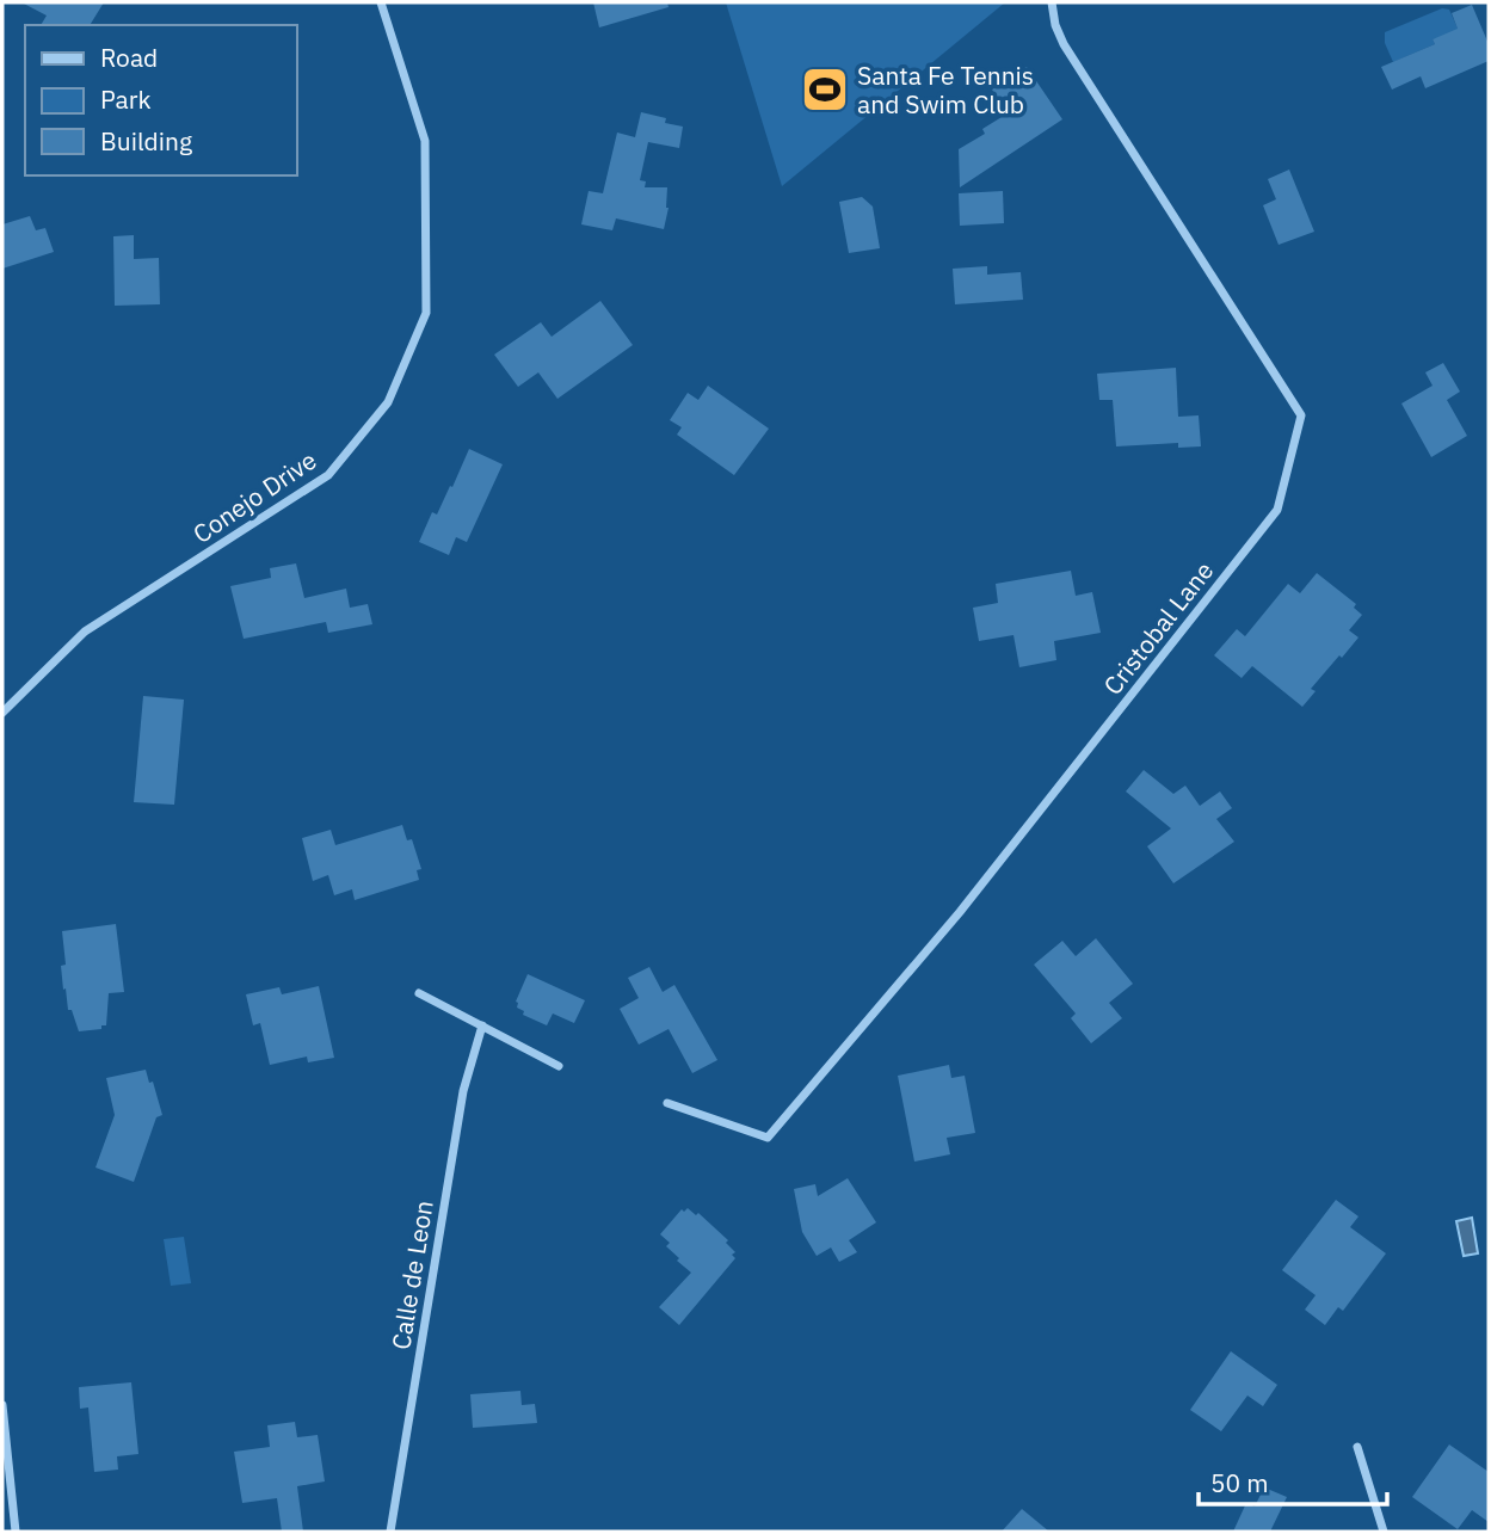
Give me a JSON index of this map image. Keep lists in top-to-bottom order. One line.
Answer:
{"streets":{"street":["Conejo Drive","Cristobal Lane","Calle de Leon"]},"places":{"sports":["Santa Fe Tennis and Swim Club"]},"legend":["Road","Park","Building"],"scale_bar":"50 m"}
